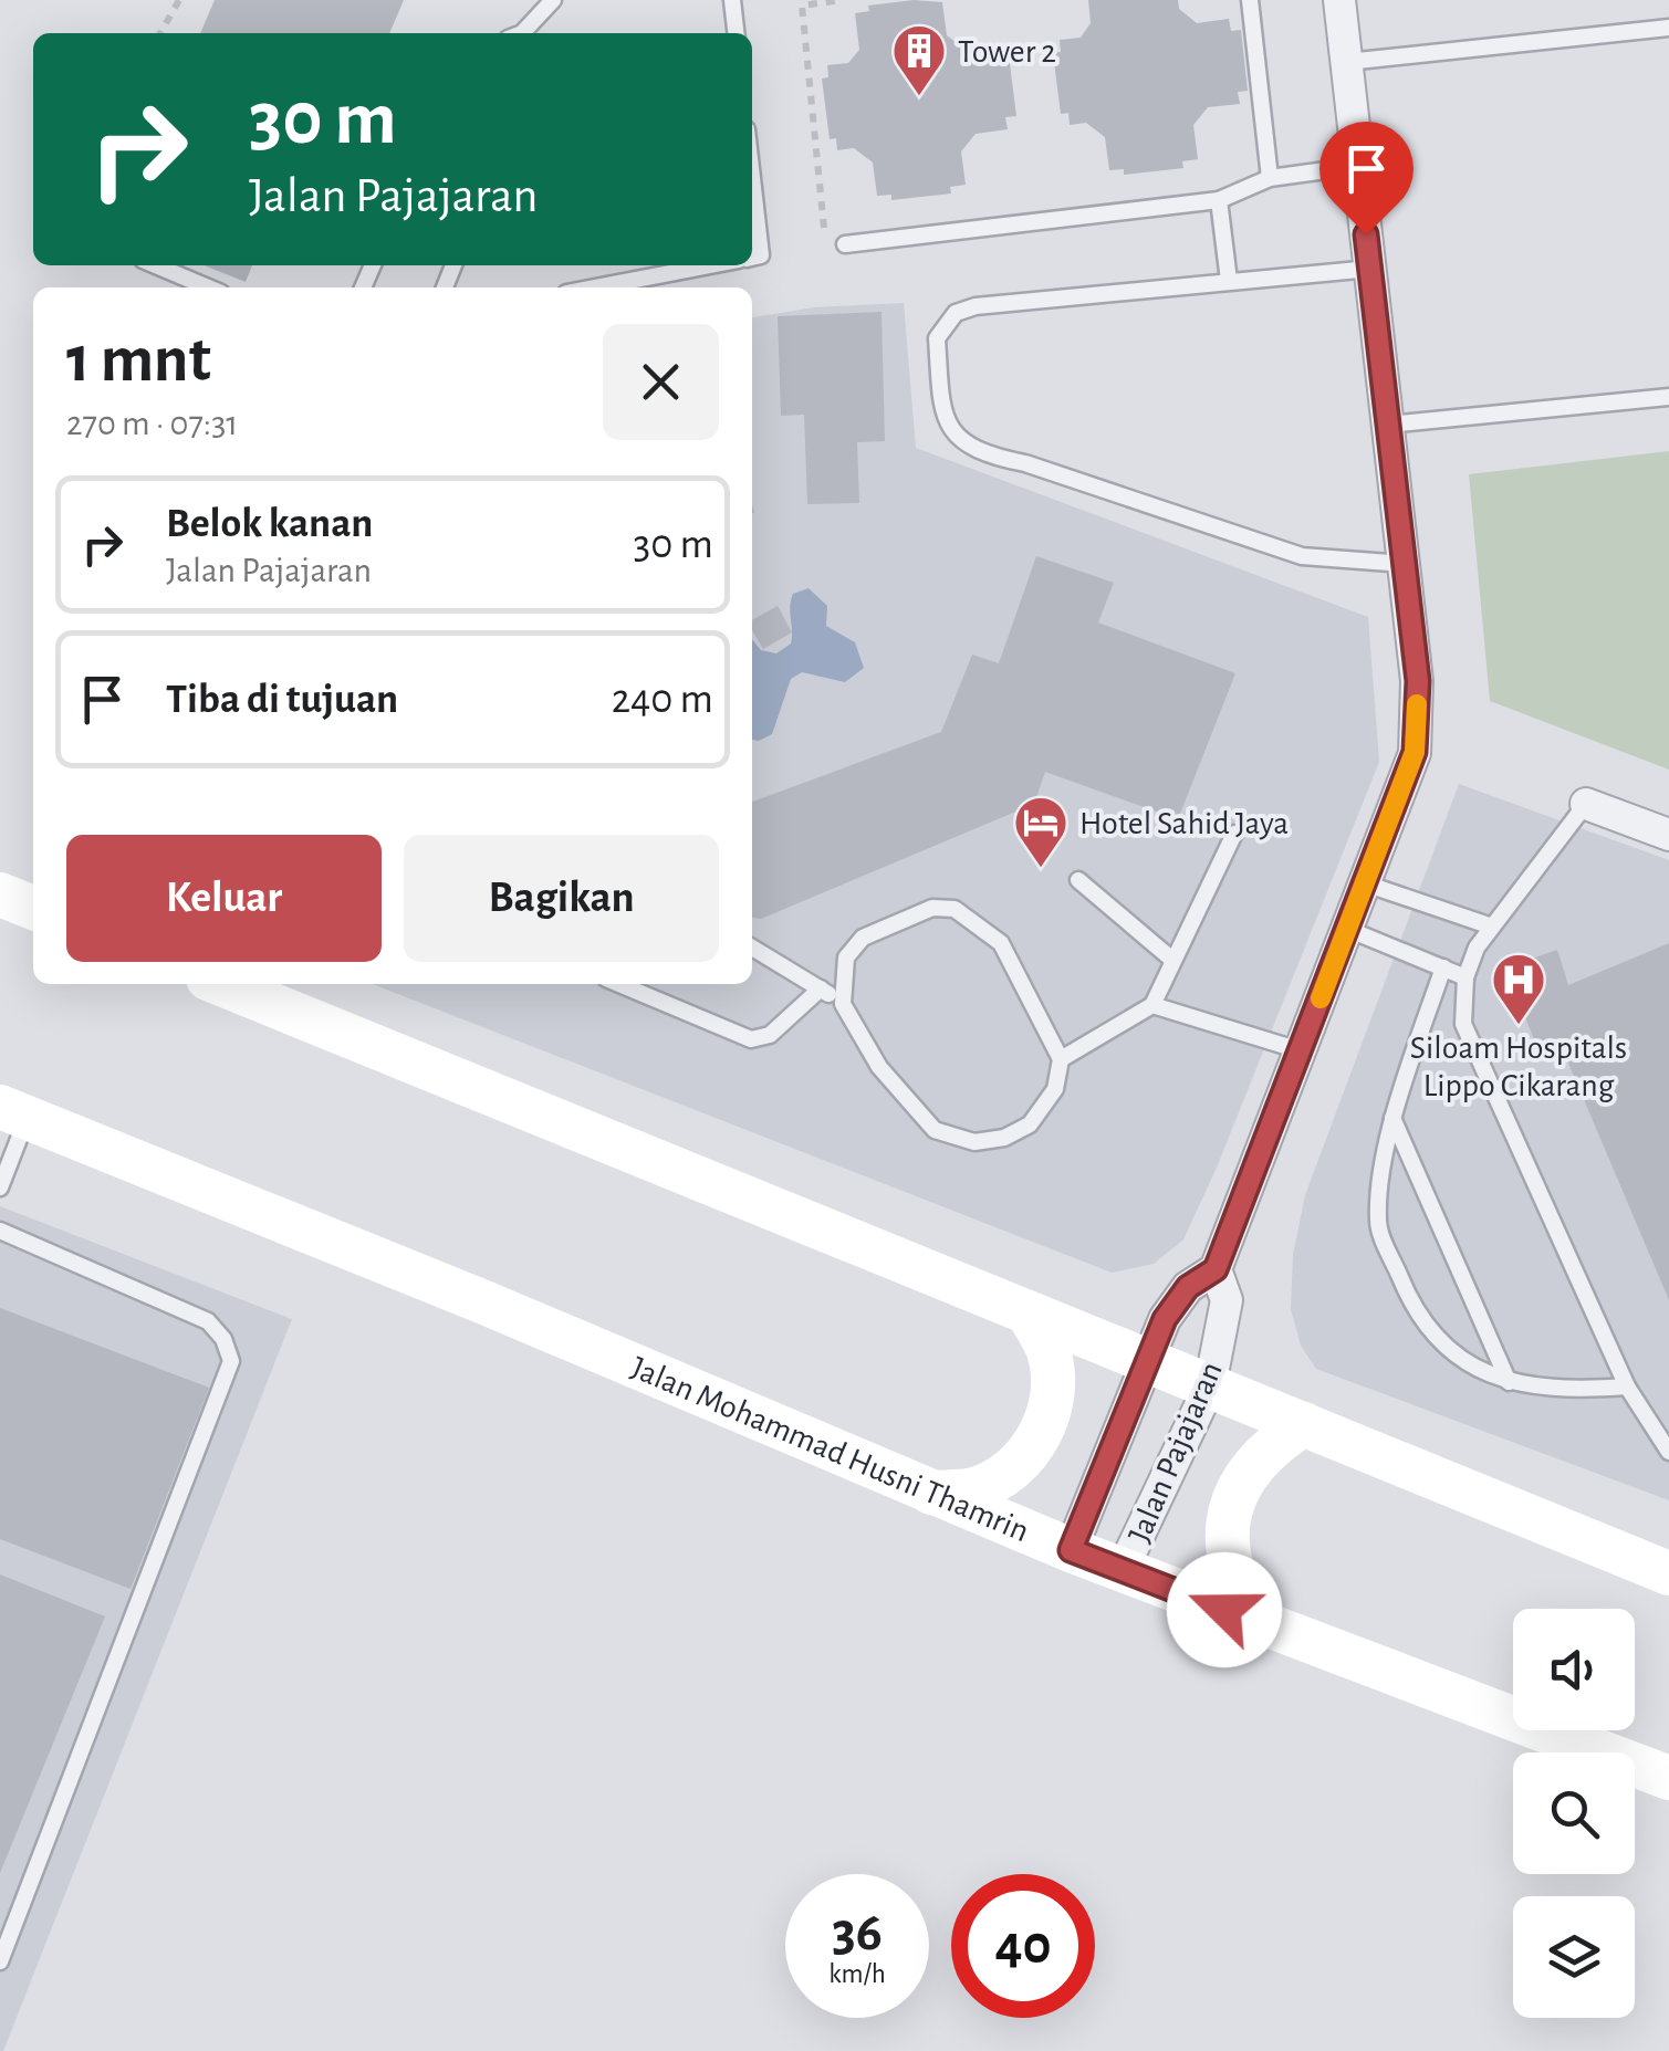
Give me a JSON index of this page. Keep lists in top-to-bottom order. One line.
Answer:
{"streets":{"street":["Jalan Mohammad Husni Thamrin","Jalan Pajajaran"]},"crossings":[["Jalan Mohammad Husni Thamrin","Jalan Pajajaran"]],"places":{"building":["Tower 2"],"hotel":["Hotel Sahid Jaya"],"hospital":["Siloam Hospitals Lippo Cikarang"]},"page":{"turn":["30 m","Jalan Pajajaran"],"heading":["1 mnt","270 m · 07:31"],"list":[{"name":"Belok kanan","note":"Jalan Pajajaran","value":"30 m"},{"name":"Tiba di tujuan","value":"240 m"}],"buttons":["Keluar","Bagikan"],"speed":"36 km/h","limit":"40"}}
